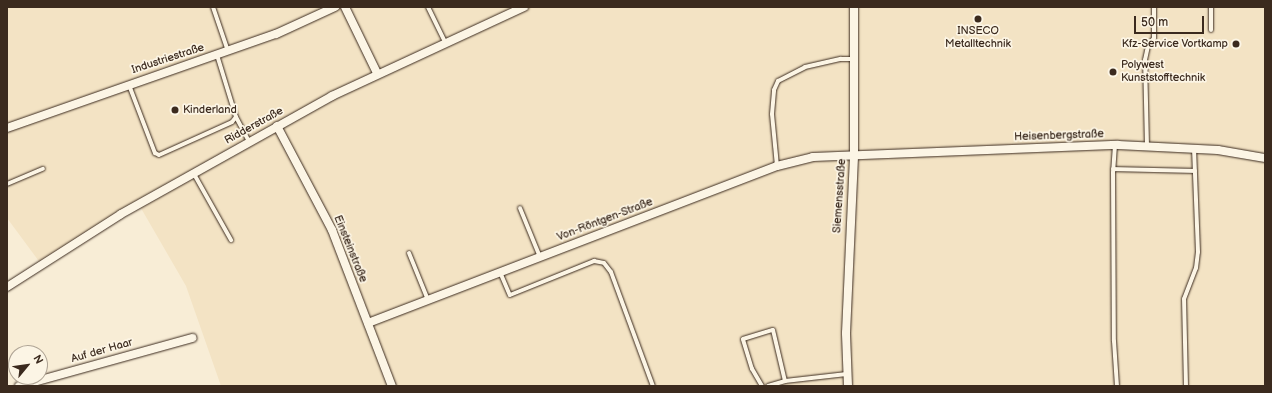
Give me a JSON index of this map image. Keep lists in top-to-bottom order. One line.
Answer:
{"streets":{"street":["Industriestraße","Ridderstraße","Heisenbergstraße","Siemensstraße","Von-Röntgen-Straße","Einsteinstraße","Auf der Haar"]},"crossings":[["Ridderstraße","Einsteinstraße"],["Heisenbergstraße","Siemensstraße"],["Heisenbergstraße","Von-Röntgen-Straße"],["Siemensstraße","Von-Röntgen-Straße"],["Von-Röntgen-Straße","Einsteinstraße"]],"places":["INSECO Metalltechnik","Kfz-Service Vortkamp","Polywest Kunststofftechnik","Kinderland"],"scale_bar":"50 m","north":"top right"}
